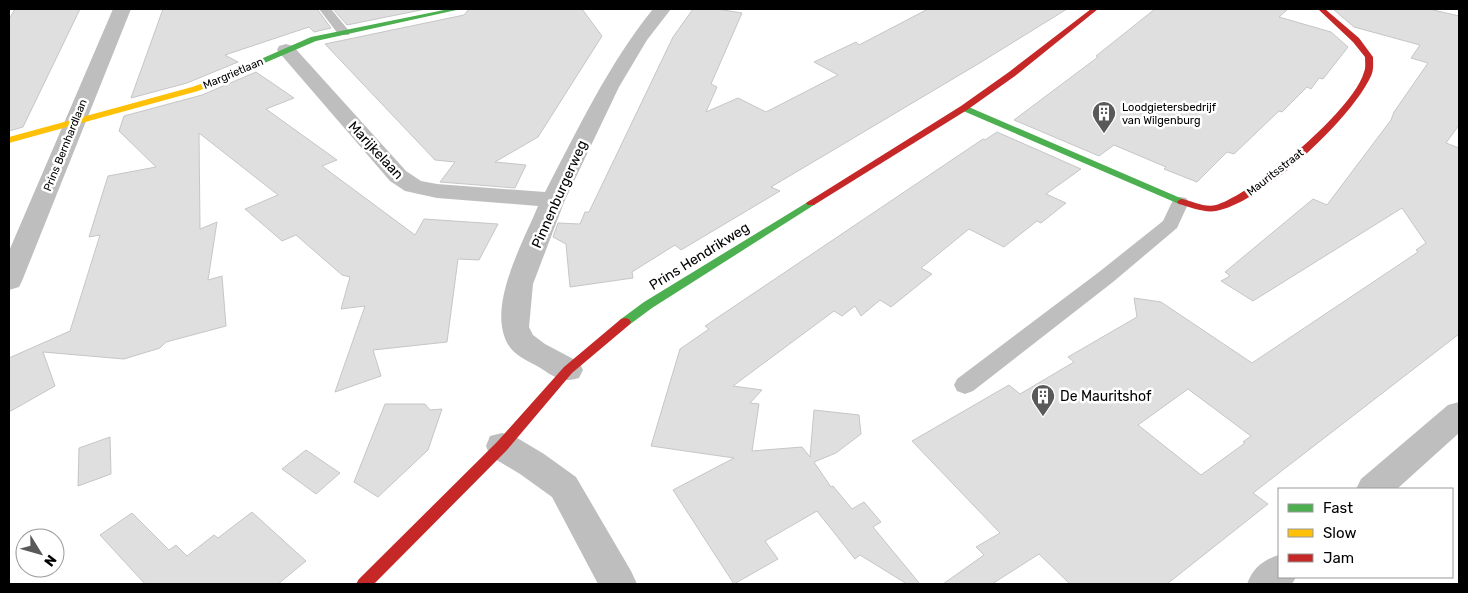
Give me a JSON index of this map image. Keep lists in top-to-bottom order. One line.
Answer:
{"streets":{"street":["Margrietlaan","Prins Bernhardlaan","Marijkelaan","Mauritsstraat","Pinnenburgerweg","Prins Hendrikweg"]},"crossings":[["Margrietlaan","Prins Bernhardlaan"],["Margrietlaan","Marijkelaan"],["Marijkelaan","Pinnenburgerweg"],["Mauritsstraat","Prins Hendrikweg"],["Pinnenburgerweg","Prins Hendrikweg"]],"places":{"building":["Loodgietersbedrijf van Wilgenburg","De Mauritshof"]},"legend":["Fast","Slow","Jam"],"north":"bottom right"}
